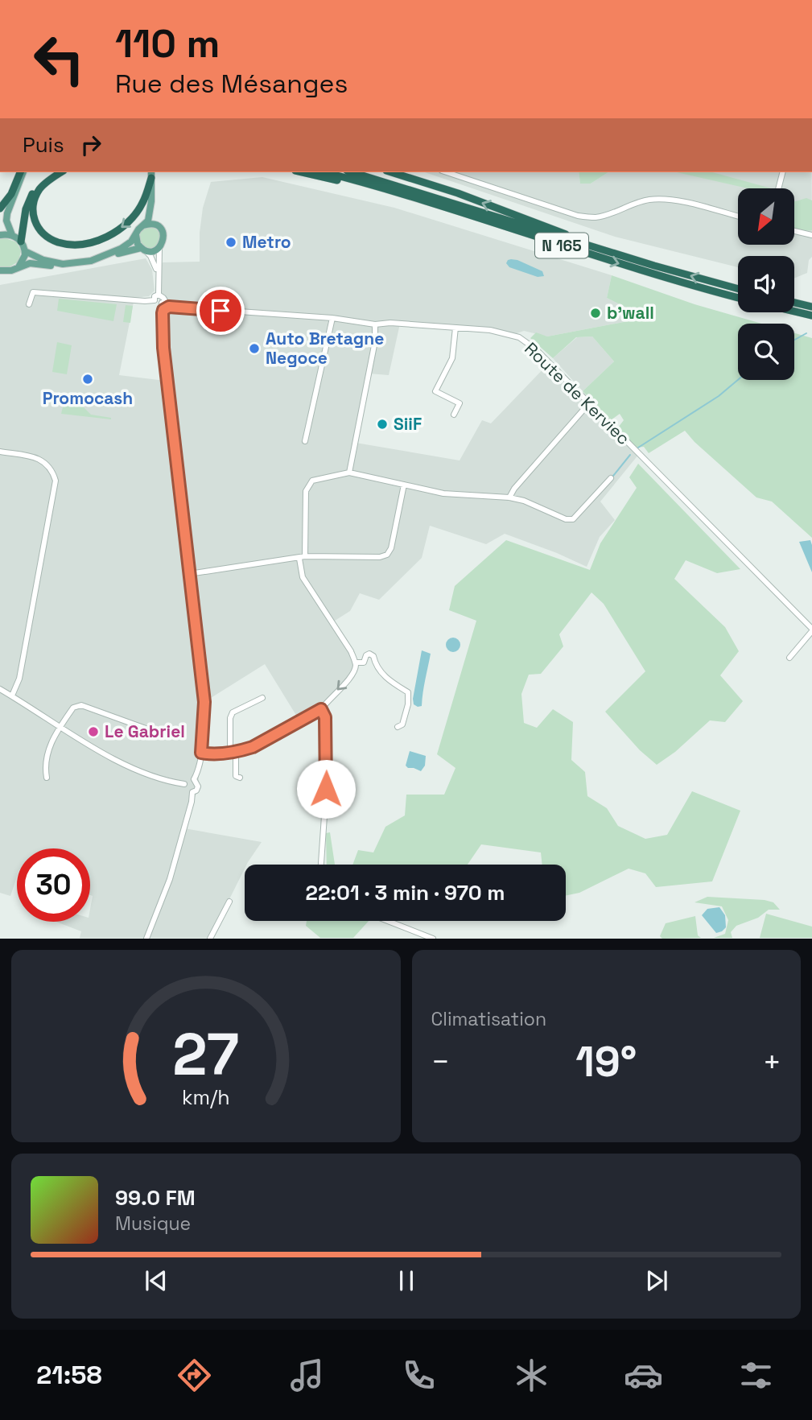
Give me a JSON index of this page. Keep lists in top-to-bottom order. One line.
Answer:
{"streets":{"highway":["N 165"],"street":["Route de Kerviec"]},"places":["Metro","b'wall","Auto Bretagne Negoce","Promocash","SiiF","Le Gabriel"],"north":"bottom left","page":{"turn":["110 m","Rue des Mésanges"],"then":"Puis","limit":"30","trip":"22:01 · 3 min · 970 m","tile":"Climatisation","heat":["−","19°","+"],"song":["99.0 FM","Musique"],"tabs":"21:58","gauge":["27","km/h"]}}
